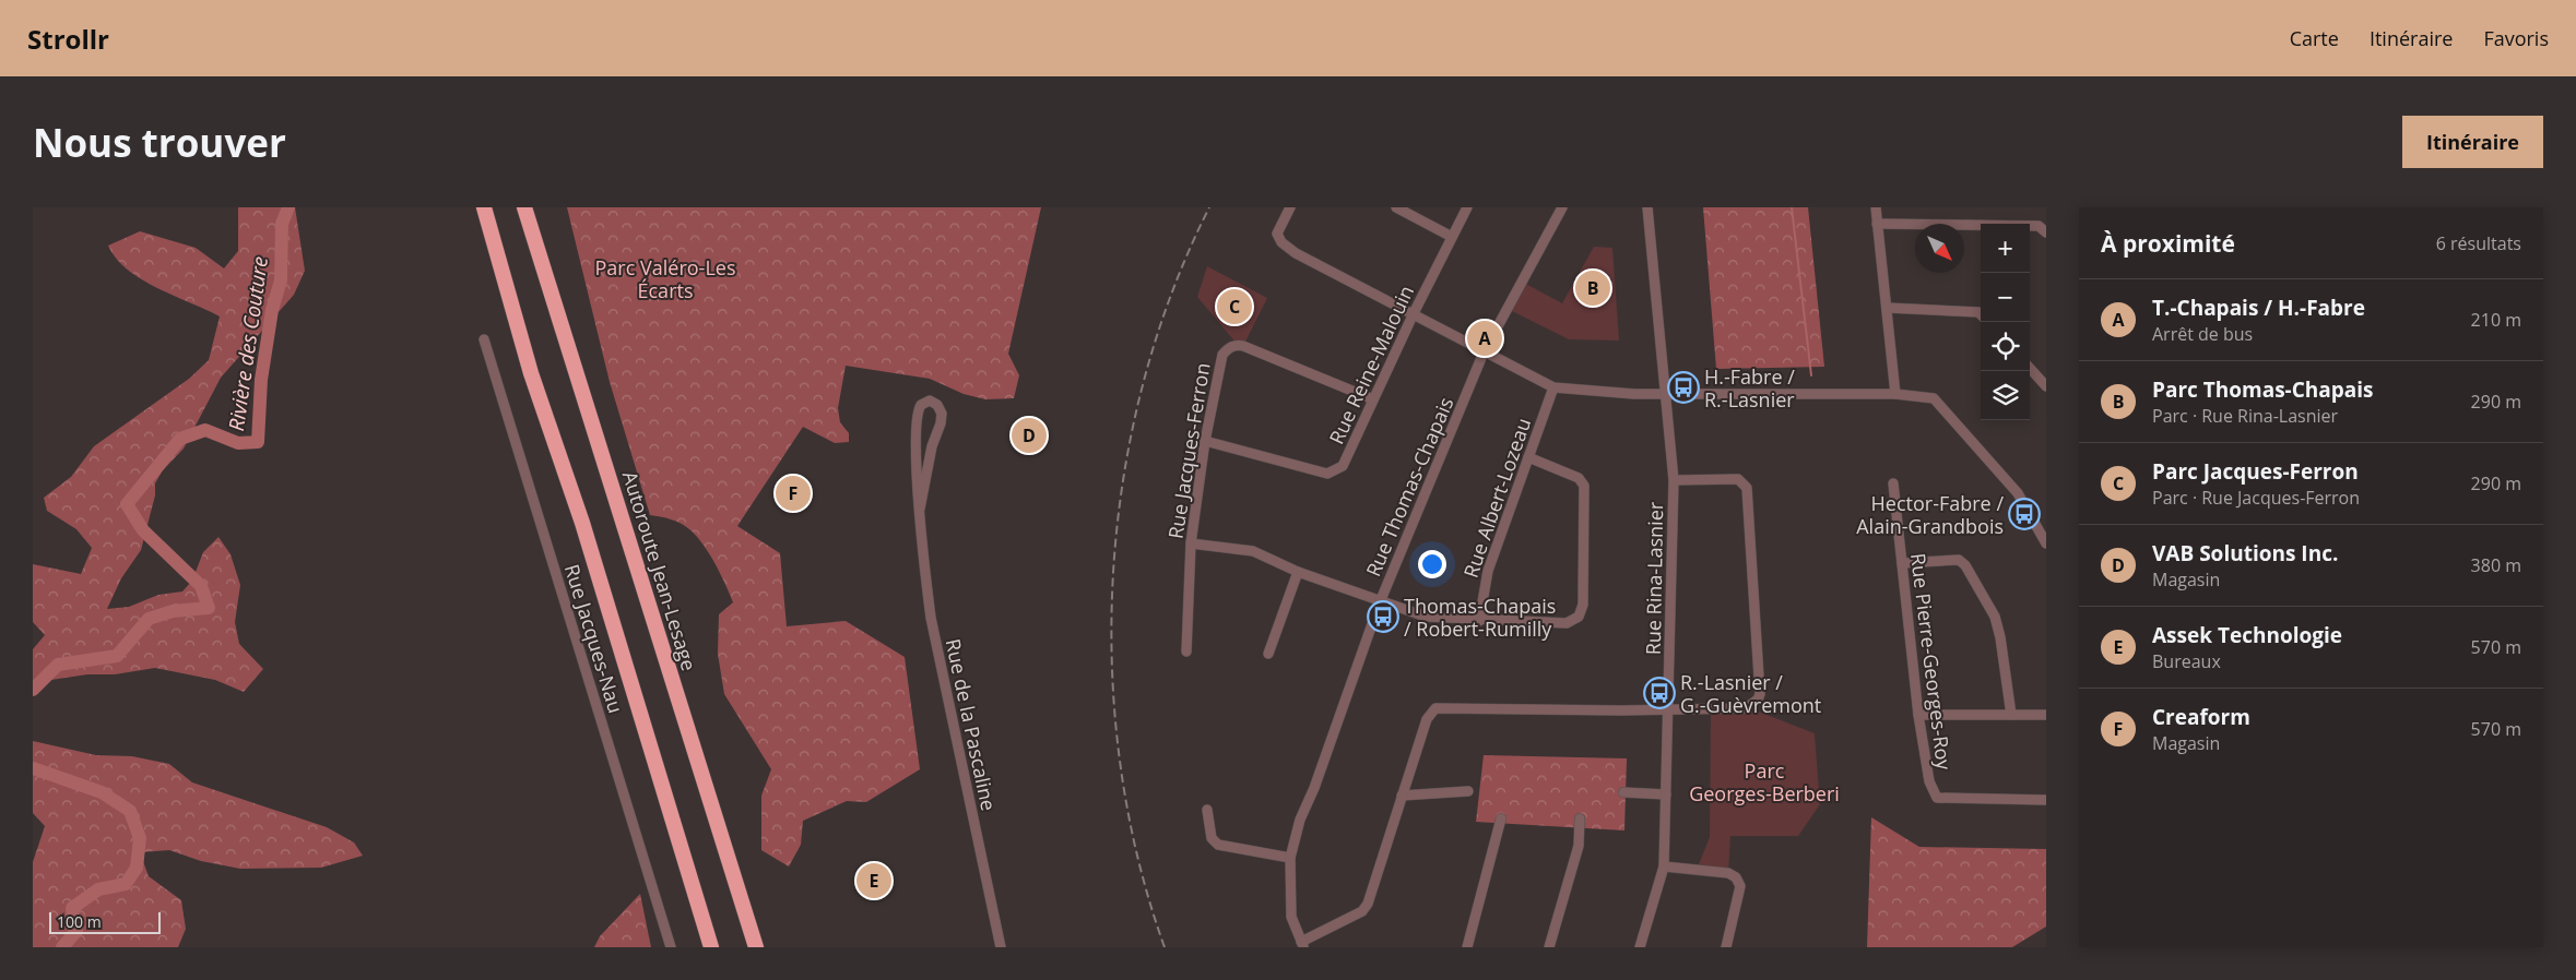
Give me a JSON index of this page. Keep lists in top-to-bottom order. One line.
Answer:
{"streets":{"highway":["Autoroute Jean-Lesage"],"street":["Rue Reine-Malouin","Rue Jacques-Ferron","Rue Thomas-Chapais","Rue Albert-Lozeau","Rue Rina-Lasnier","Rue Jacques-Nau","Rue Pierre-Georges-Roy","Rue de la Pascaline"]},"crossings":[["Rue Reine-Malouin","Rue Jacques-Ferron"]],"water":["Rivière des Couture"],"parks":["Parc Valéro-Les Écarts","Parc Georges-Berberi"],"places":{"bus stop":["H.-Fabre / R.-Lasnier","Hector-Fabre / Alain-Grandbois","Thomas-Chapais / Robert-Rumilly","R.-Lasnier / G.-Guèvremont"]},"scale_bar":"100 m","north":"bottom right","page":{"header":"Strollr","nav":["Carte","Itinéraire","Favoris"],"buttons":"Itinéraire","title":"Nous trouver","heading":["À proximité","6 résultats"],"map_buttons":["+","−"],"pins":["B","C","A","D","F","E"],"list":[{"mark":"A","name":"T.-Chapais / H.-Fabre","note":"Arrêt de bus","value":"210 m"},{"mark":"B","name":"Parc Thomas-Chapais","note":"Parc · Rue Rina-Lasnier","value":"290 m"},{"mark":"C","name":"Parc Jacques-Ferron","note":"Parc · Rue Jacques-Ferron","value":"290 m"},{"mark":"D","name":"VAB Solutions Inc.","note":"Magasin","value":"380 m"},{"mark":"E","name":"Assek Technologie","note":"Bureaux","value":"570 m"},{"mark":"F","name":"Creaform","note":"Magasin","value":"570 m"}],"scale":"100 m"}}
